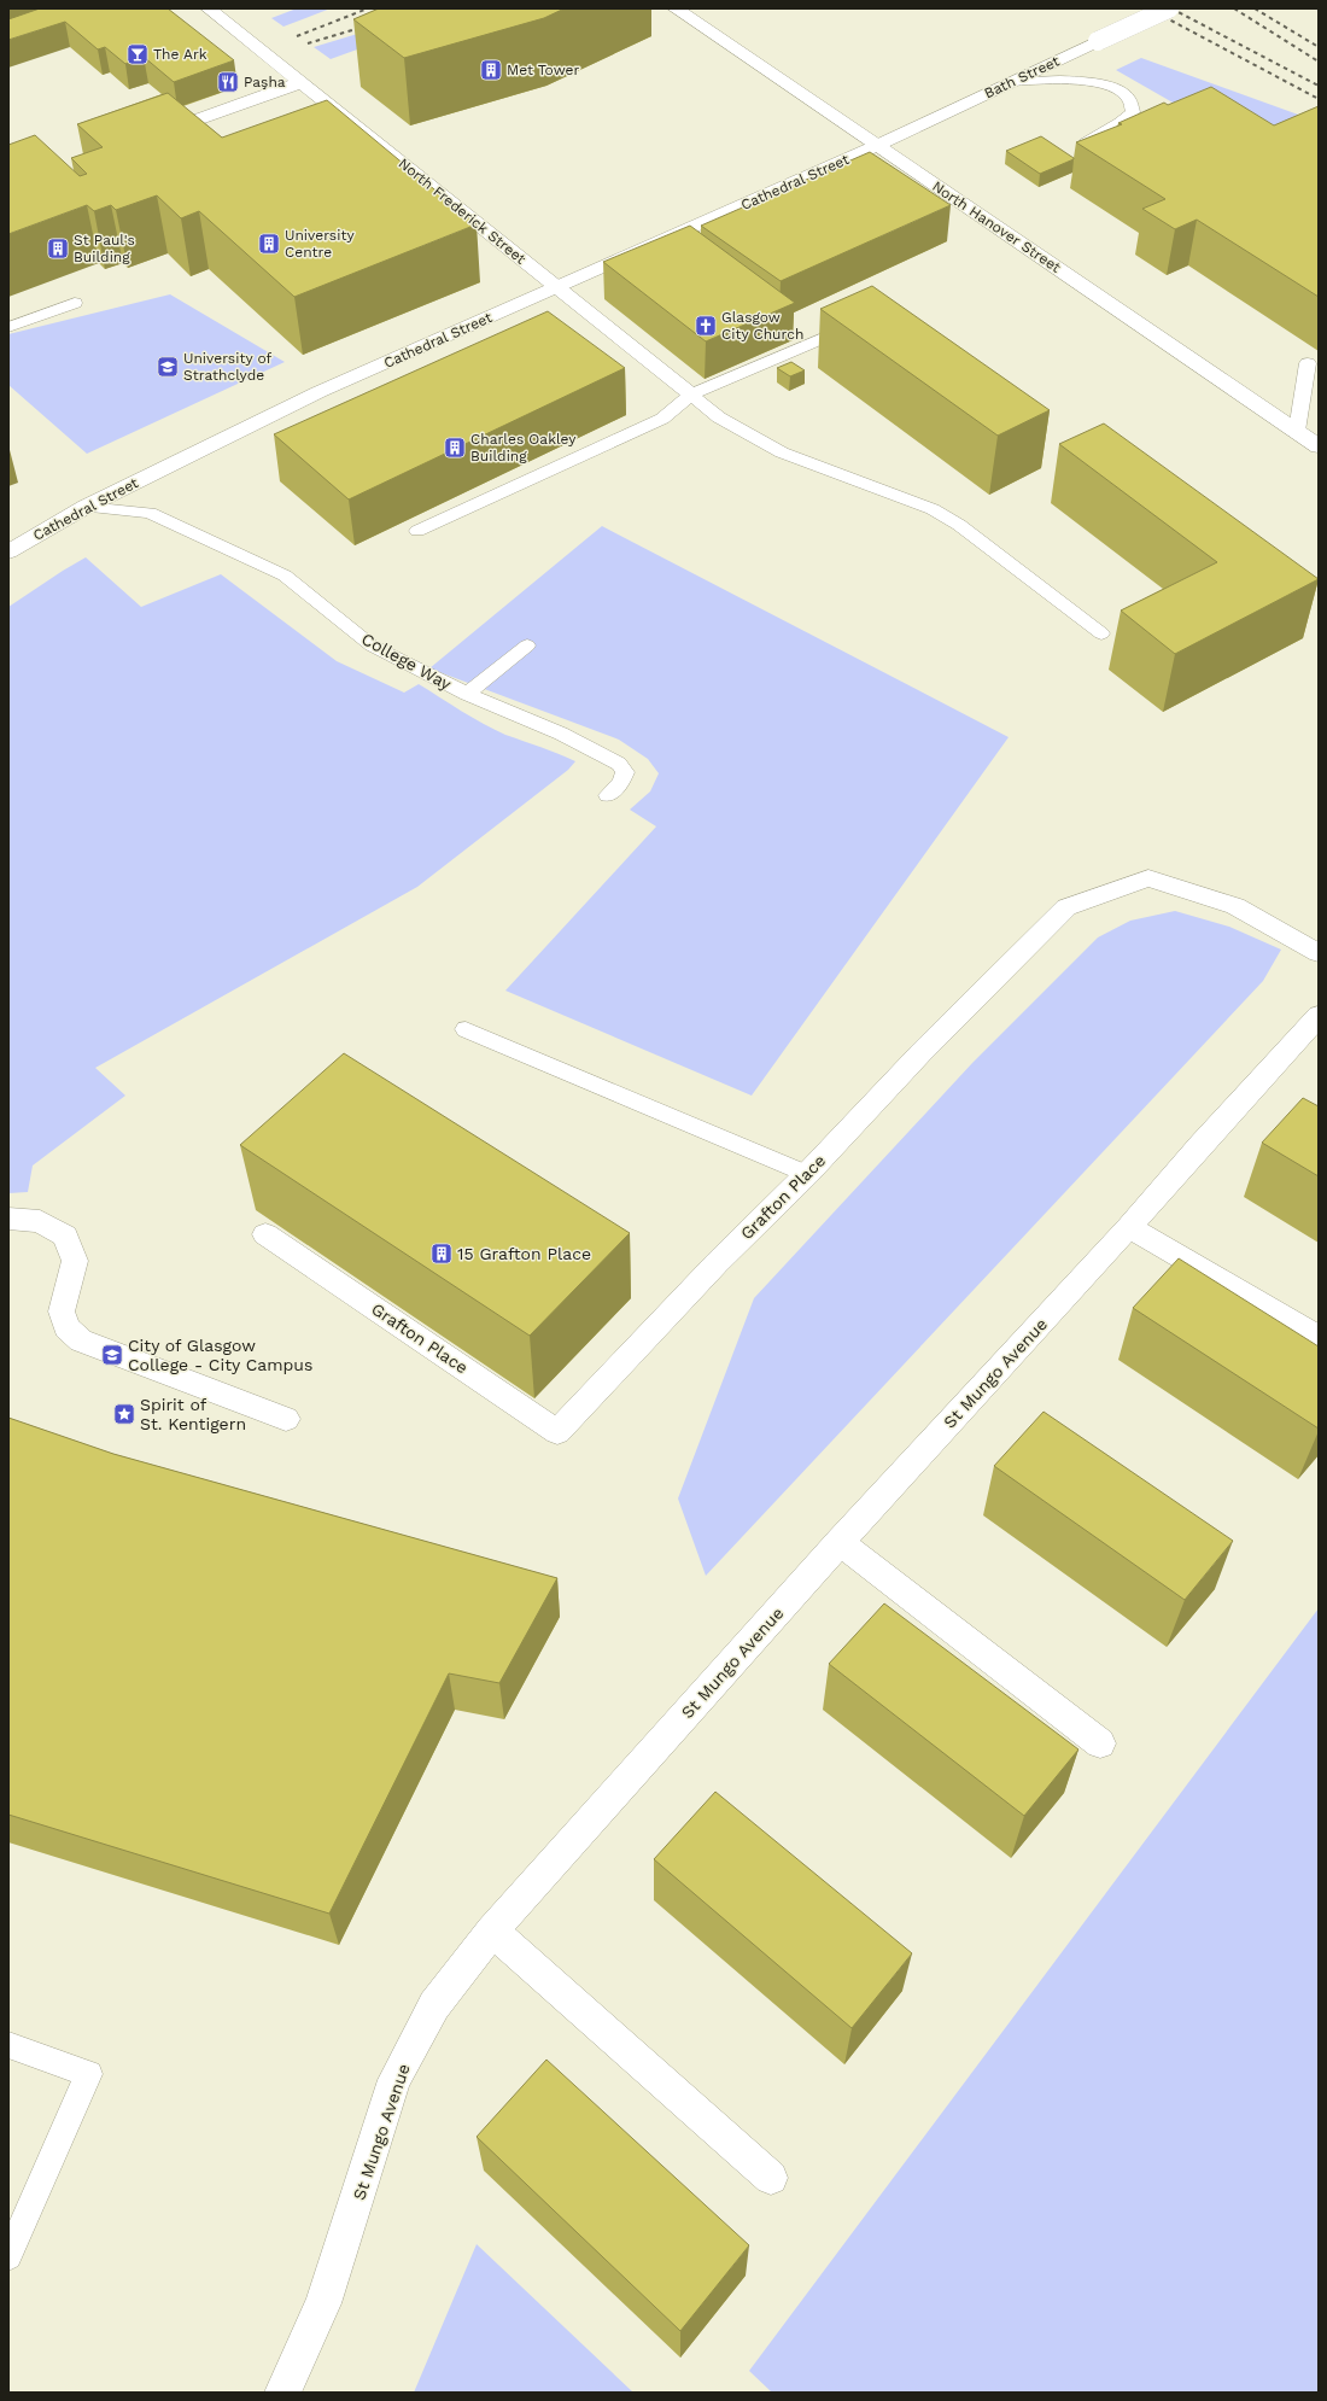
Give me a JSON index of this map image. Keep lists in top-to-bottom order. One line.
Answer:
{"streets":{"street":["Bath Street","Cathedral Street","North Frederick Street","North Hanover Street","Grafton Place","St Mungo Avenue"],"lane":["College Way"]},"crossings":[["Bath Street","Cathedral Street"],["Bath Street","North Hanover Street"],["Cathedral Street","North Frederick Street"],["Cathedral Street","North Hanover Street"],["Cathedral Street","College Way"]],"places":{"bar":["The Ark"],"building":["Met Tower","University Centre","St Paul's Building","Charles Oakley Building","15 Grafton Place"],"restaurant":["Paşha"],"church":["Glasgow City Church"],"school or university":["University of Strathclyde","City of Glasgow College - City Campus"],"place":["Spirit of St. Kentigern"]}}
